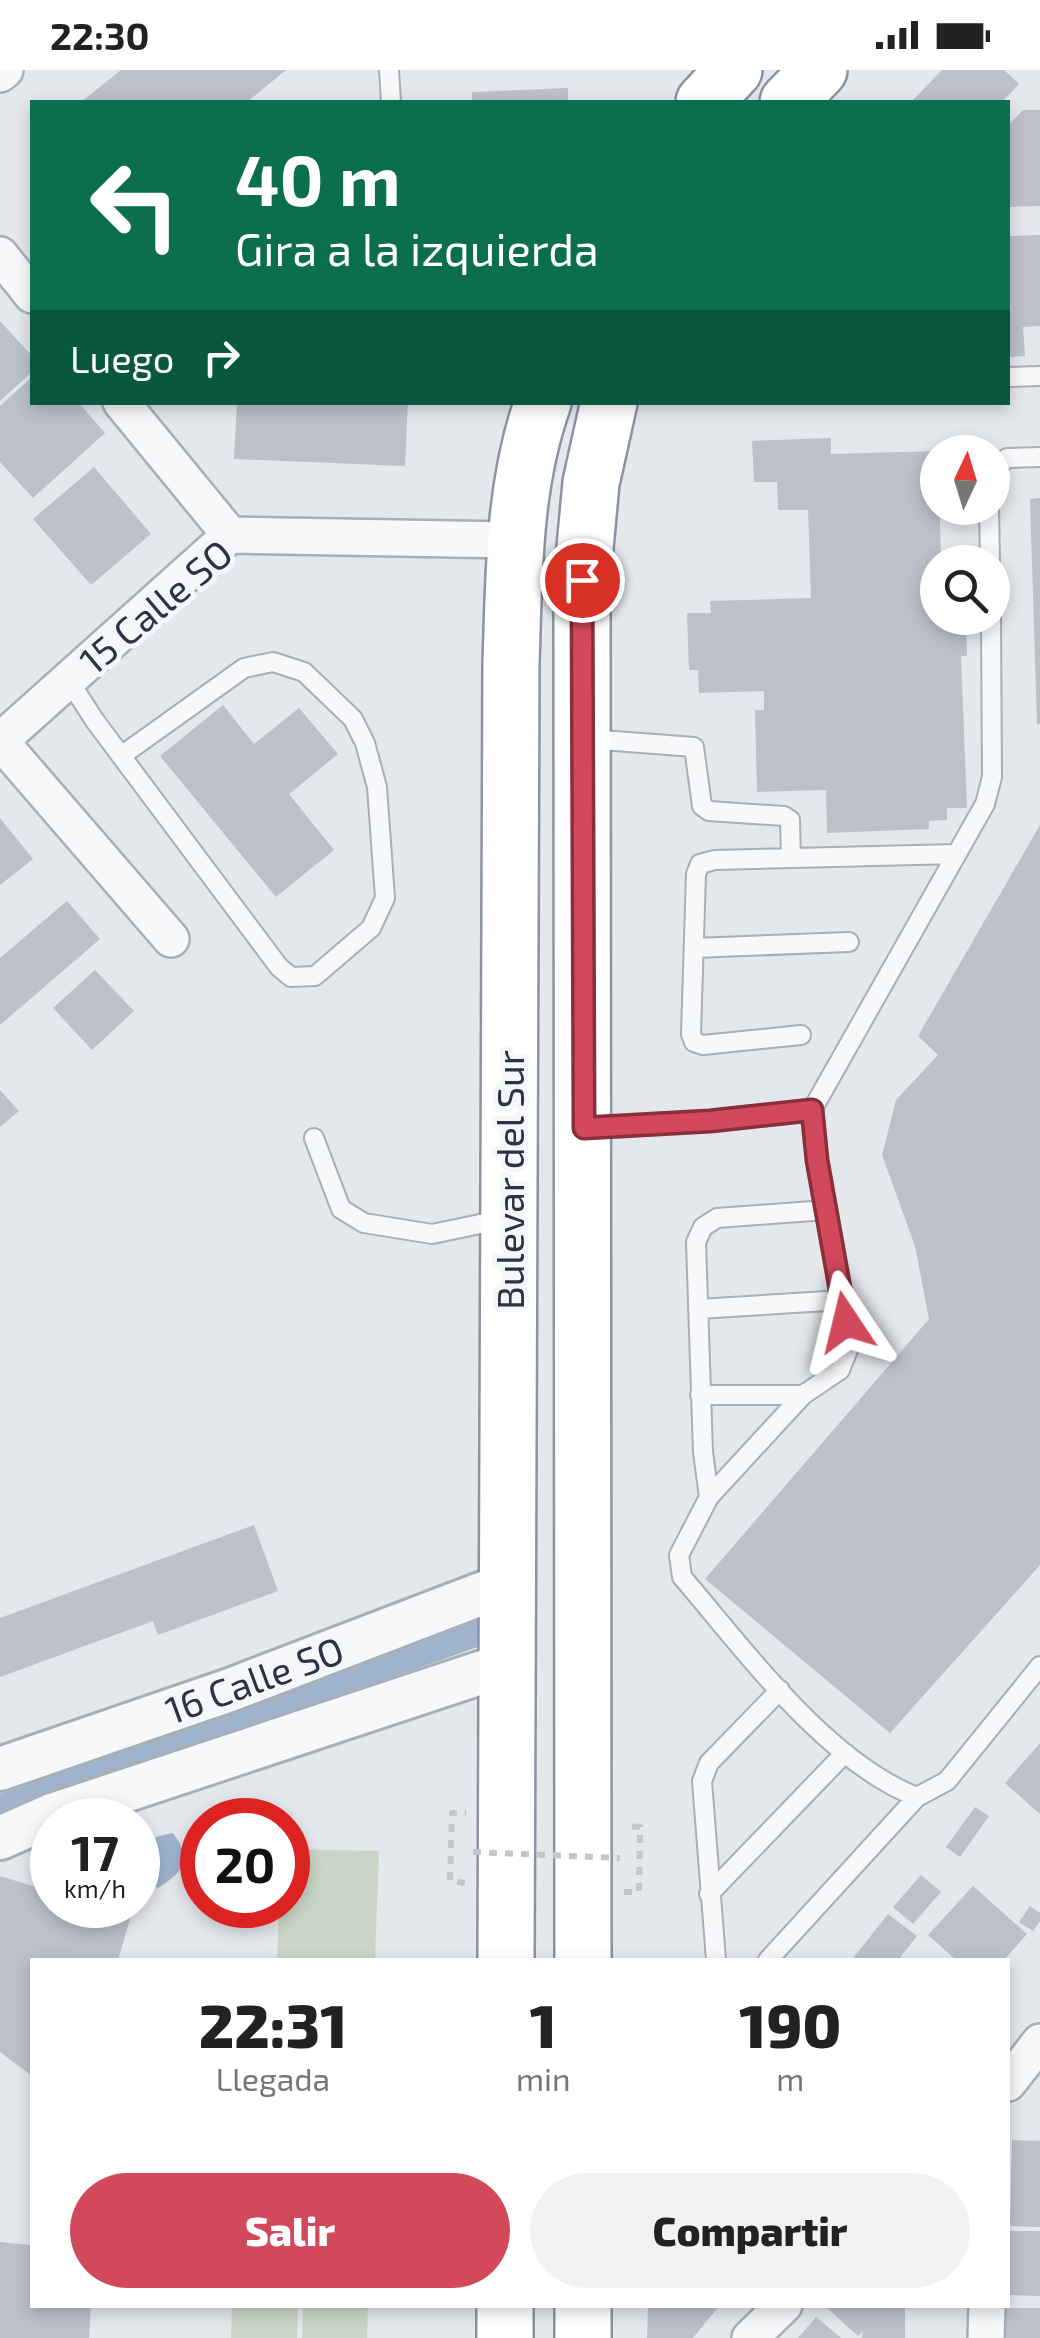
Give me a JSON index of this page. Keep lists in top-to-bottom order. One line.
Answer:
{"streets":{"highway":["Bulevar del Sur"],"street":["15 Calle SO","16 Calle SO"]},"crossings":[["15 Calle SO","Bulevar del Sur"],["Bulevar del Sur","16 Calle SO"]],"north":"top","page":{"status":"22:30","turn":["40 m","Gira a la izquierda"],"then":"Luego","speed":"17 km/h","limit":"20","eta":["22:31","Llegada","1","min","190","m"],"buttons":["Salir","Compartir"]}}
